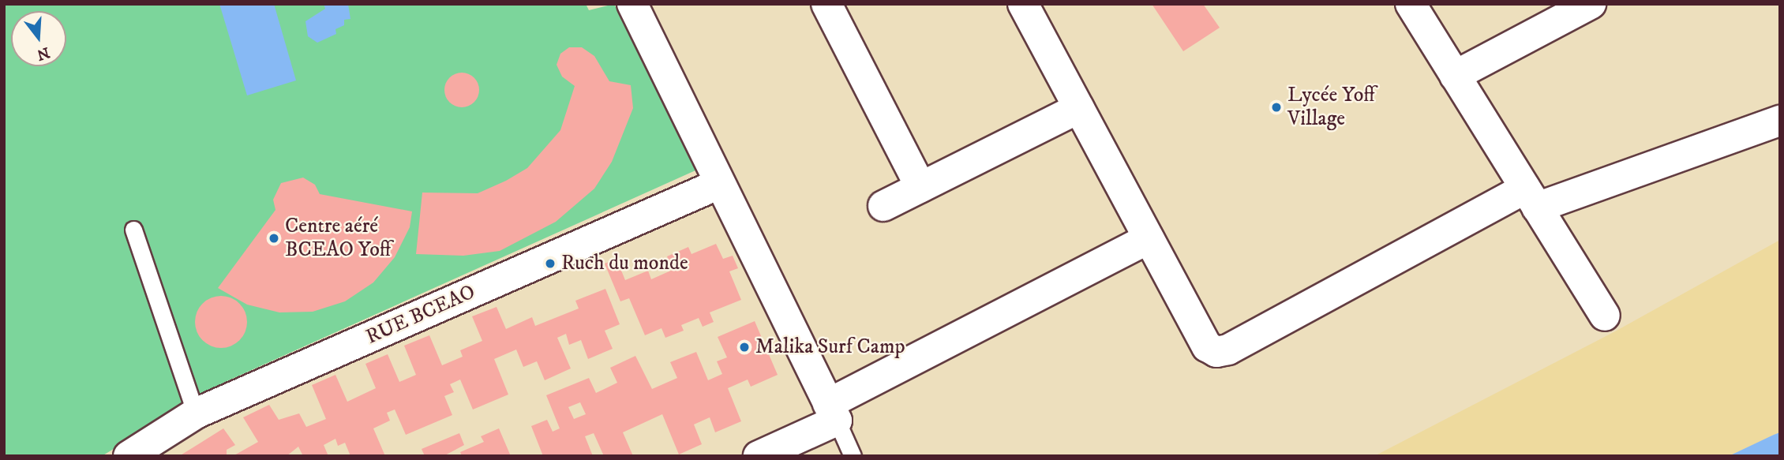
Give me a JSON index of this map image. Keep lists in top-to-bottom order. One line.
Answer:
{"streets":{"street":["RUE BCEAO"]},"places":["Lycée Yoff Village","Centre aéré BCEAO Yoff","Ruch du monde","Malika Surf Camp"],"north":"bottom"}
